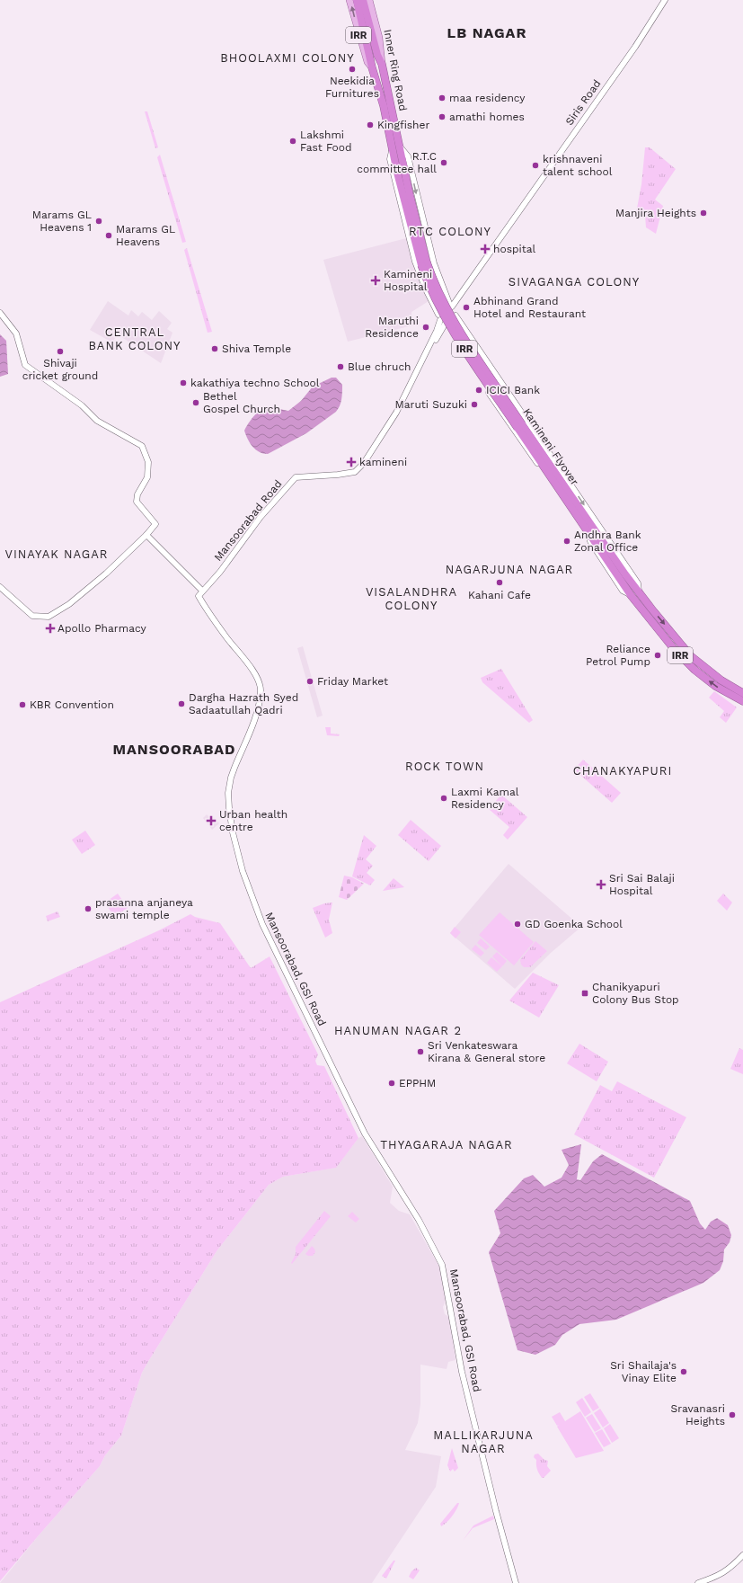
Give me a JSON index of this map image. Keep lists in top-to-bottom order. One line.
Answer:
{"streets":{"highway":["IRR","Inner Ring Road","Kamineni Flyover"],"street":["Siris Road","Mansoorabad Road","Mansoorabad, GSI Road"]},"crossings":[["IRR","Inner Ring Road"],["IRR","Kamineni Flyover"],["Inner Ring Road","Kamineni Flyover"],["Mansoorabad Road","Mansoorabad, GSI Road"]],"districts":["LB NAGAR","BHOOLAXMI COLONY","RTC COLONY","SIVAGANGA COLONY","CENTRAL BANK COLONY","VINAYAK NAGAR","NAGARJUNA NAGAR","VISALANDHRA COLONY","MANSOORABAD","ROCK TOWN","CHANAKYAPURI","HANUMAN NAGAR 2","THYAGARAJA NAGAR","MALLIKARJUNA NAGAR"],"places":{"other":["Neekidia Furnitures","maa residency","amathi homes","Kingfisher","Lakshmi Fast Food","R.T.C committee hall","krishnaveni talent school","Manjira Heights","Marams GL Heavens 1","Marams GL Heavens","Abhinand Grand Hotel and Restaurant","Maruthi Residence","Shiva Temple","Shivaji cricket ground","Blue chruch","kakathiya techno School","ICICI Bank","Bethel Gospel Church","Maruti Suzuki","Andhra Bank Zonal Office","Kahani Cafe","Reliance Petrol Pump","Friday Market","Dargha Hazrath Syed Sadaatullah Qadri","KBR Convention","Laxmi Kamal Residency","prasanna anjaneya swami temple","GD Goenka School","Sri Venkateswara Kirana & General store","EPPHM","Sri Shailaja's Vinay Elite","Sravanasri Heights"],"health":["hospital","Kamineni Hospital","kamineni","Apollo Pharmacy","Urban health centre","Sri Sai Balaji Hospital"],"transit":["Chanikyapuri Colony Bus Stop"]}}
